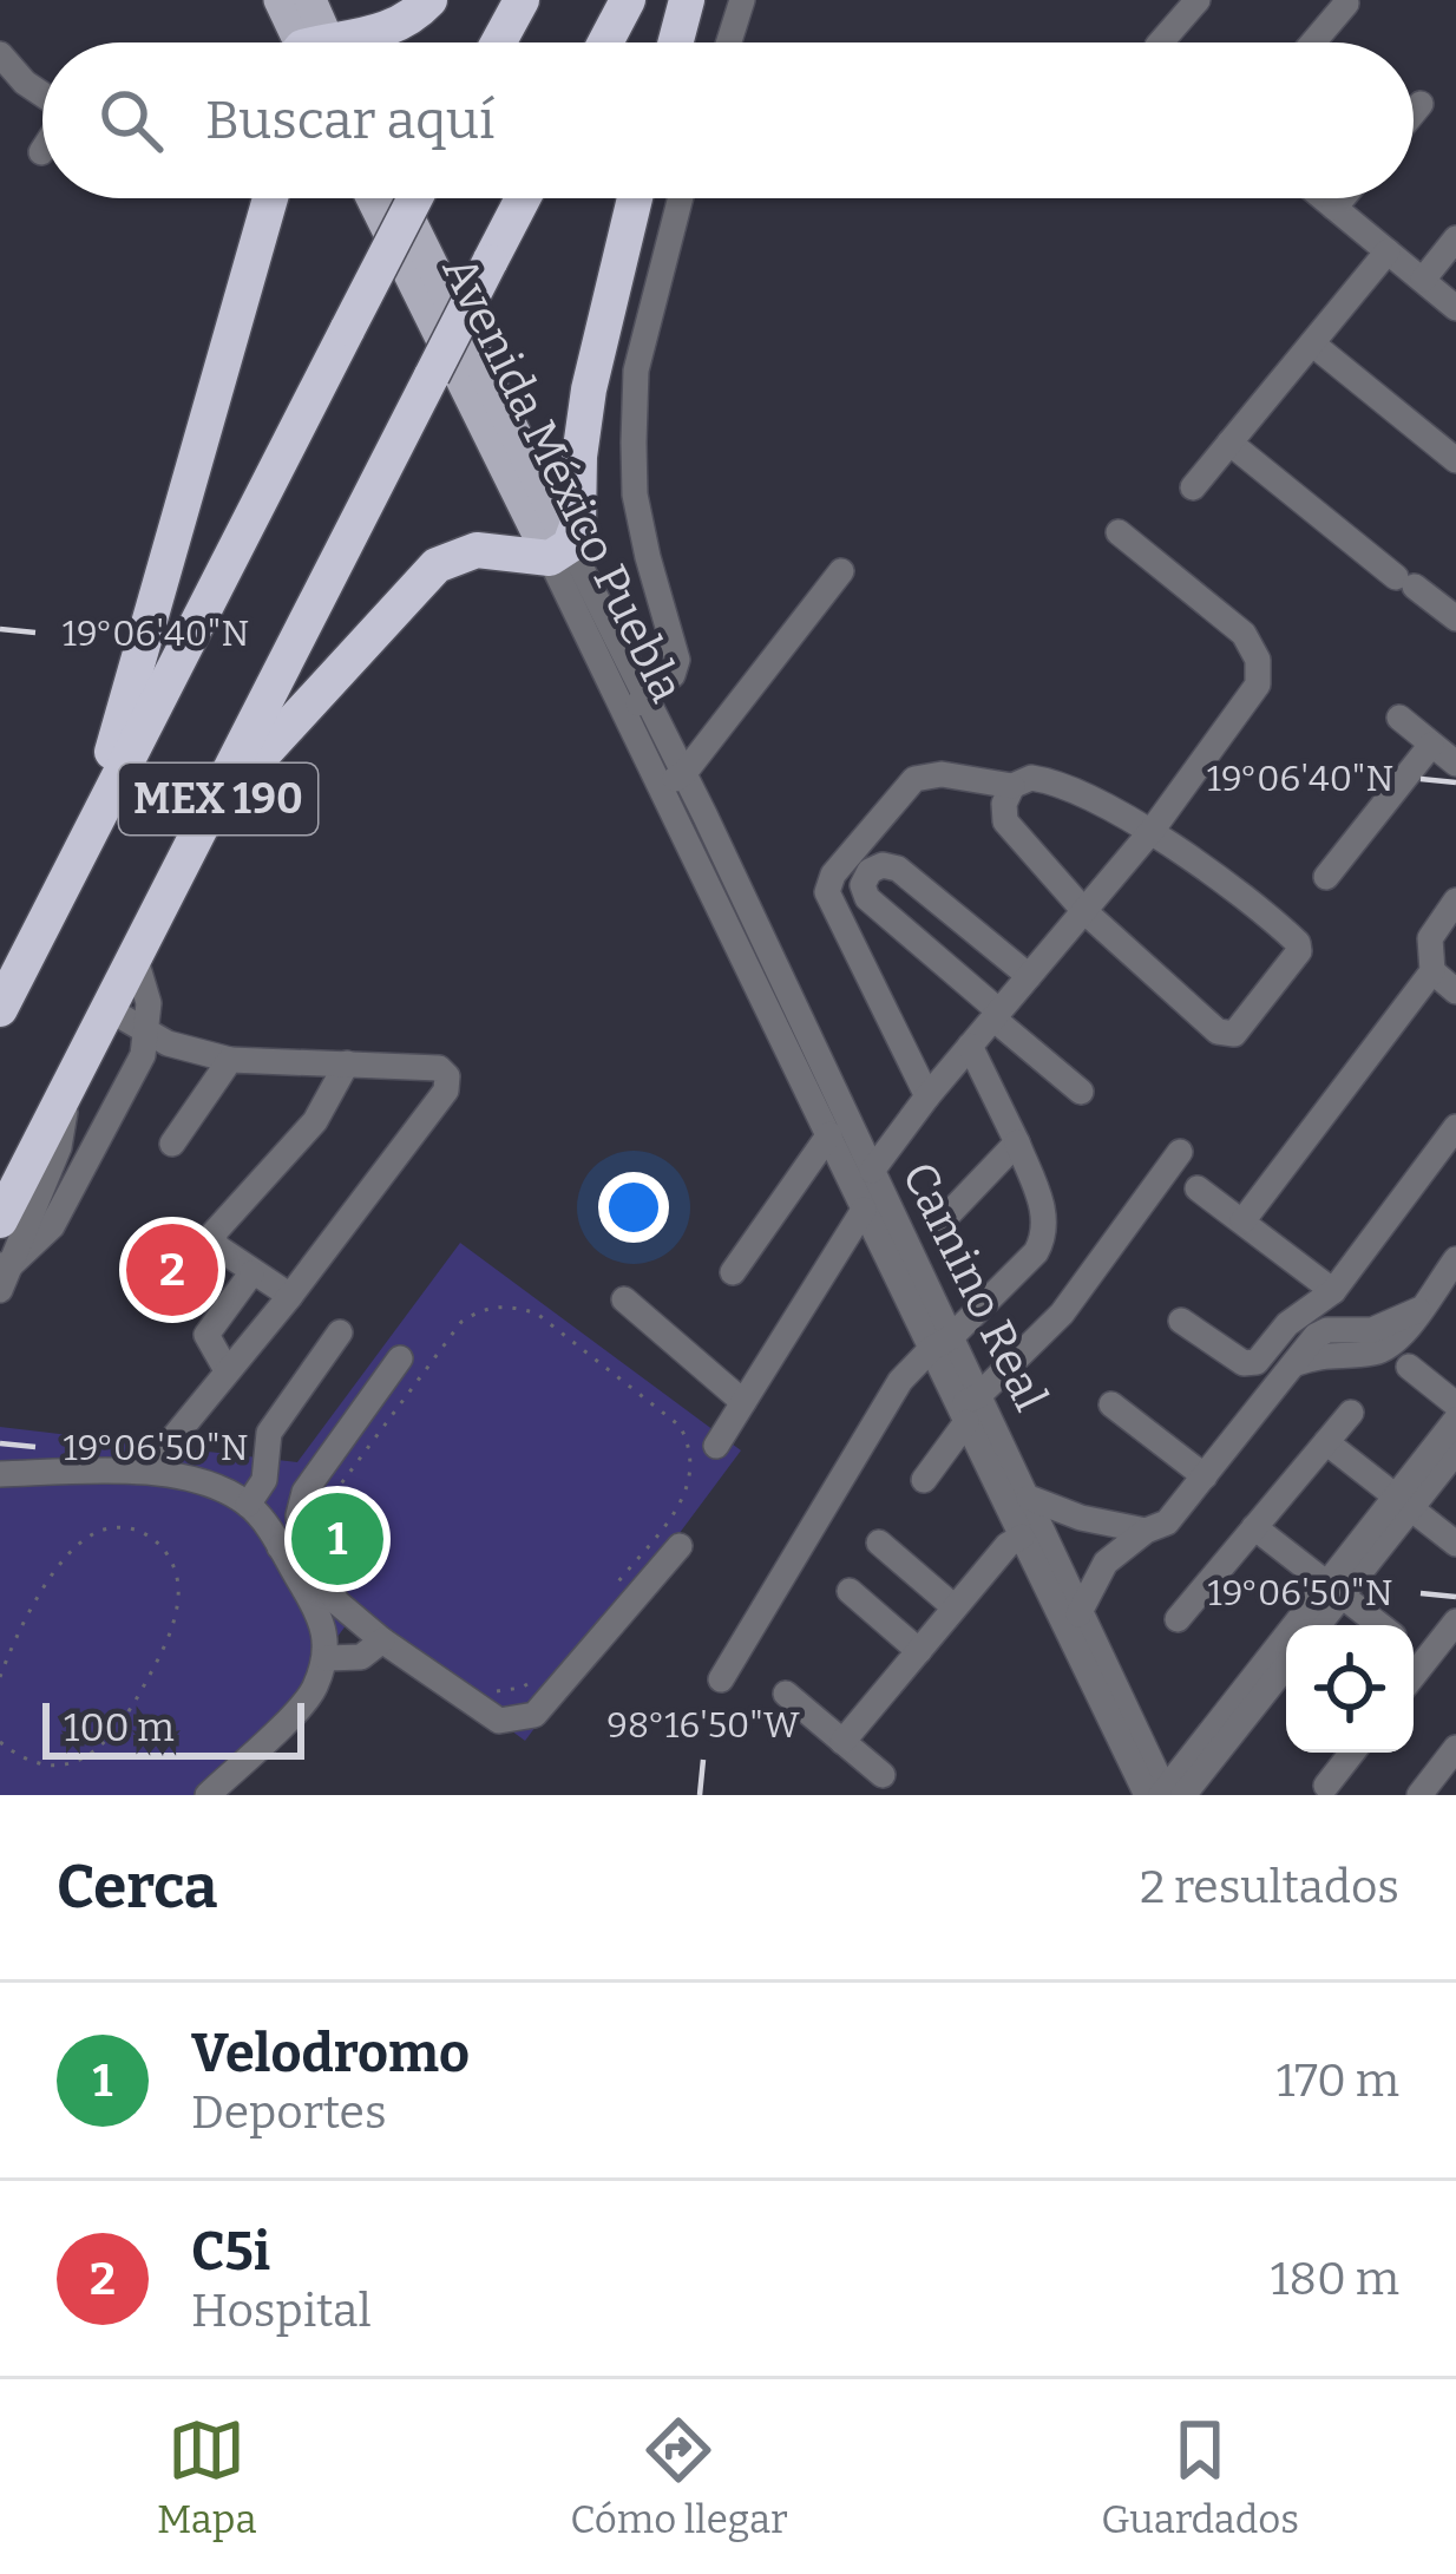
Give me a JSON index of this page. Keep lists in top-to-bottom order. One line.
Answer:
{"streets":{"highway":["MEX 190"],"main road":["Avenida México Puebla"],"street":["Camino Real"]},"crossings":[["Avenida México Puebla","Camino Real"]],"scale_bar":"100 m","page":{"search":"Buscar aquí","pins":["2","1"],"scale":"100 m","heading":["Cerca","2 resultados"],"list":[{"mark":"1","name":"Velodromo","note":"Deportes","value":"170 m"},{"mark":"2","name":"C5i","note":"Hospital","value":"180 m"}],"nav":["Mapa","Cómo llegar","Guardados"]},"coordinates":["19°06'40\"N","19°06'50\"N","98°16'50\"W"]}
